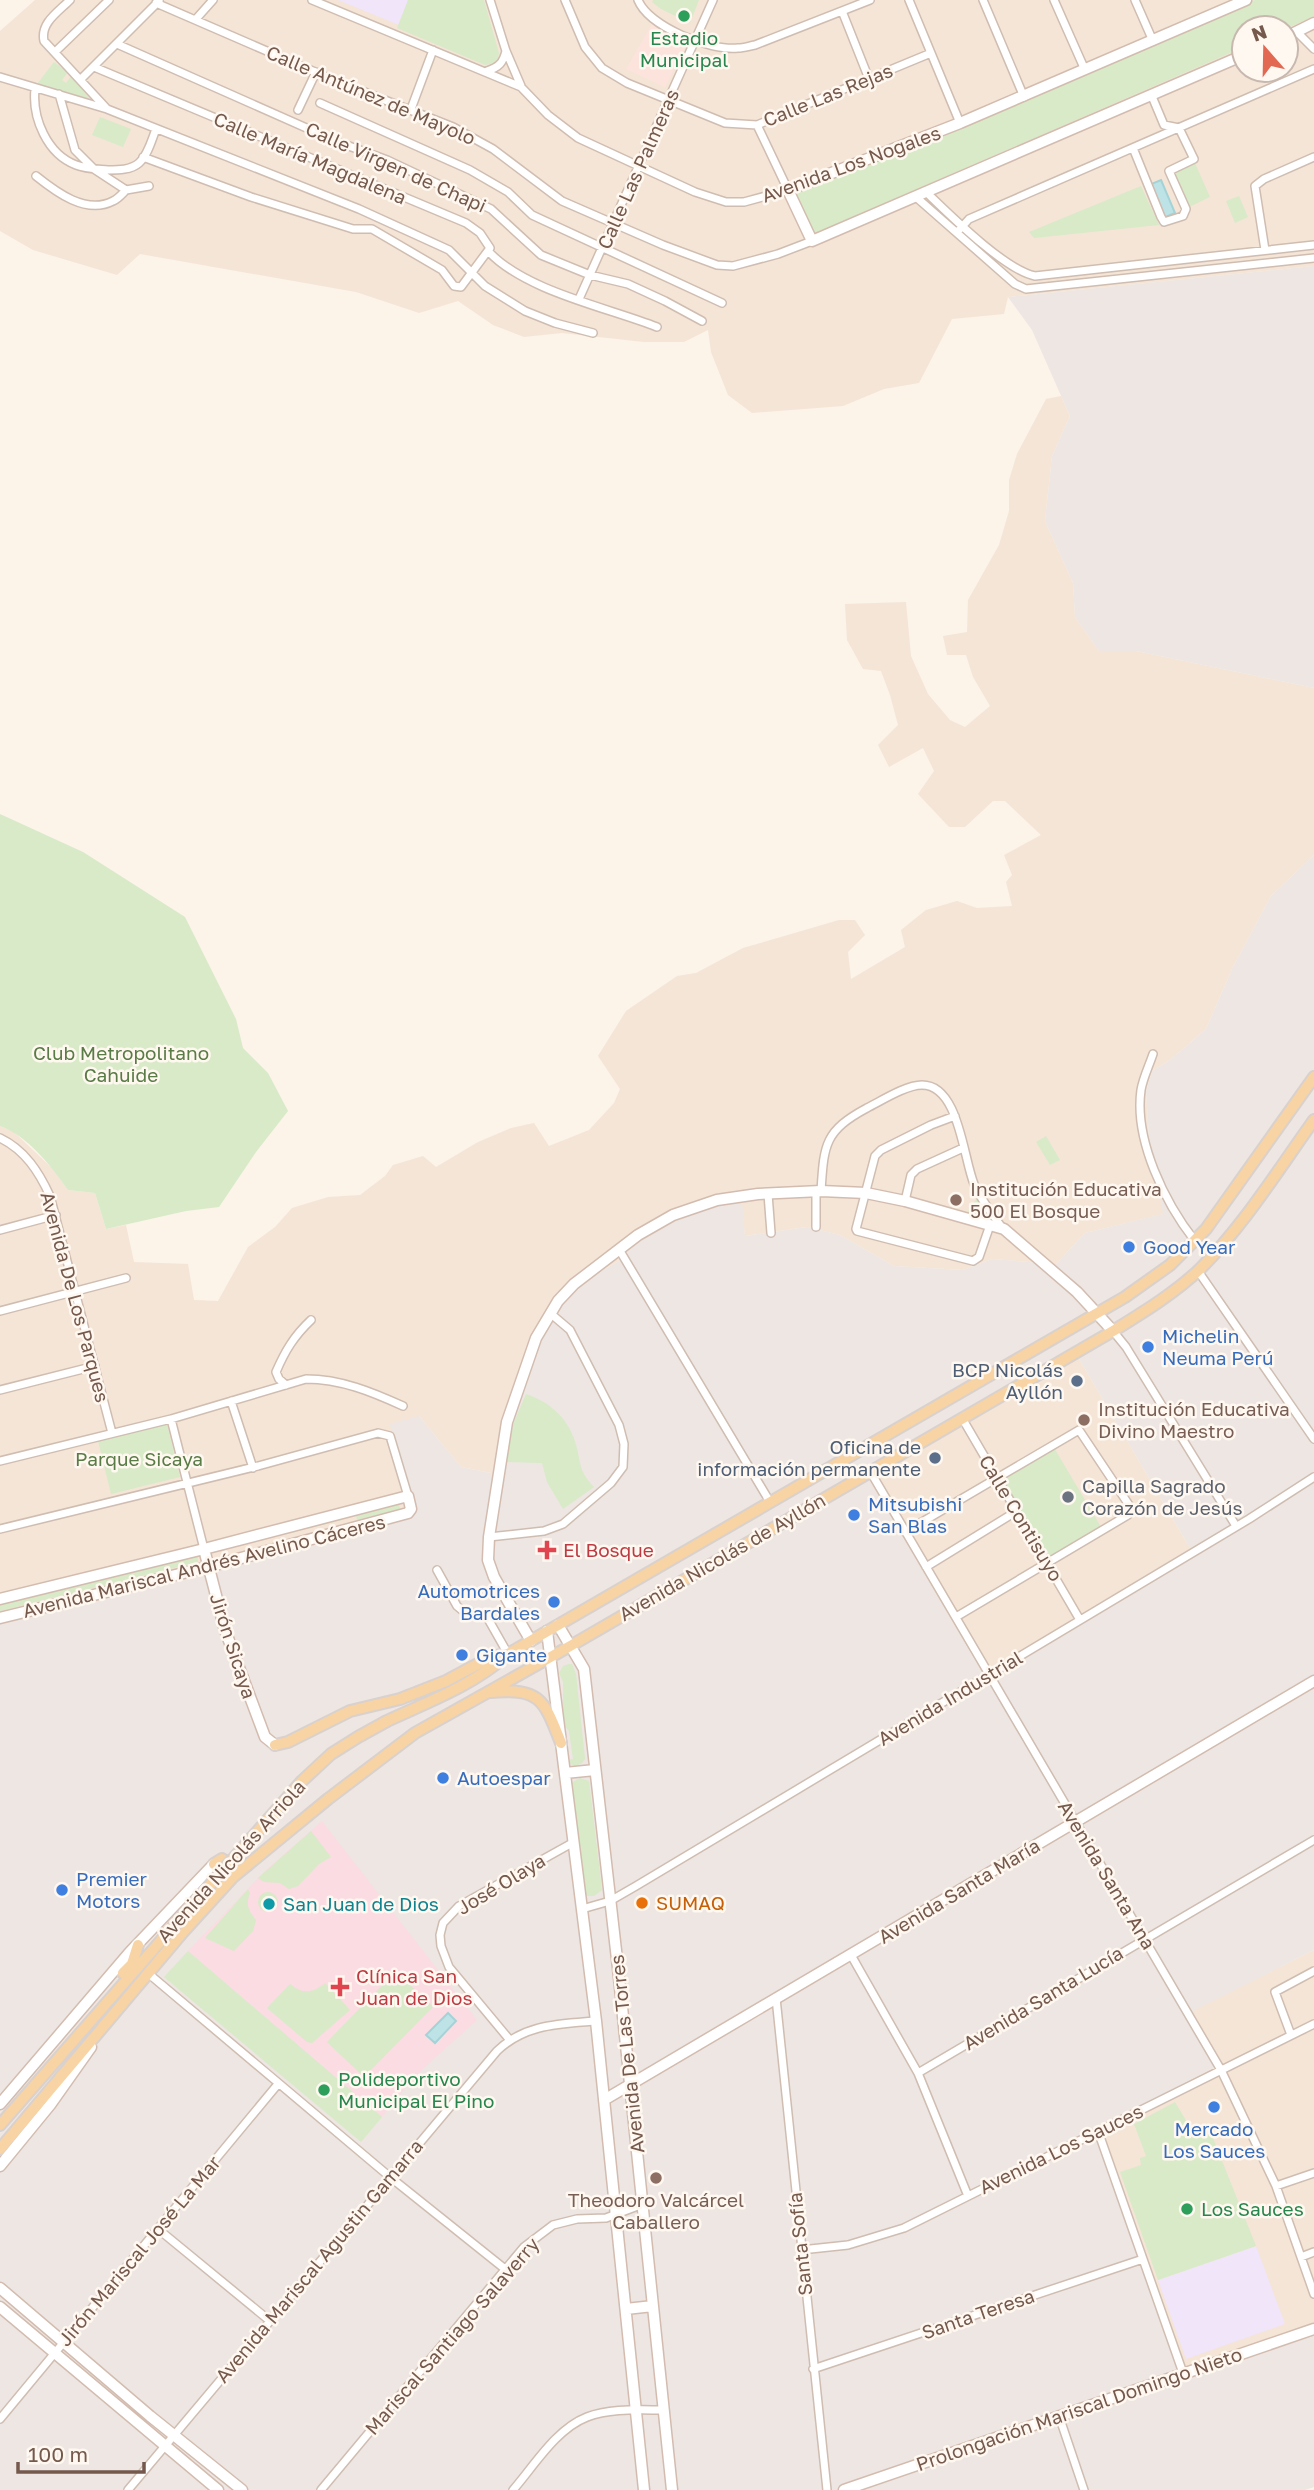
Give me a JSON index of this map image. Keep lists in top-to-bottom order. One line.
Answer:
{"streets":{"main road":["Avenida Nicolás de Ayllón","Avenida Nicolás Arriola"],"street":["Calle Antúnez de Mayolo","Calle Las Rejas","Calle María Magdalena","Avenida Los Nogales","Calle Virgen de Chapi","Calle Las Palmeras","Avenida De Los Parques","Calle Contisuyo","Avenida Mariscal Andrés Avelino Cáceres","Jirón Sicaya","Avenida Industrial","Avenida Santa Ana","José Olaya","Avenida Santa María","Avenida Santa Lucía","Avenida De Las Torres","Avenida Los Sauces","Santa Sofía","Jirón Mariscal José La Mar","Avenida Mariscal Agustin Gamarra","Santa Teresa","Mariscal Santiago Salaverry","Prolongación Mariscal Domingo Nieto"]},"crossings":[["Calle Antúnez de Mayolo","Calle Las Palmeras"],["Calle Las Rejas","Calle Las Palmeras"],["Calle María Magdalena","Calle Las Palmeras"],["Avenida Los Nogales","Calle Las Palmeras"],["Calle Virgen de Chapi","Calle Las Palmeras"],["Calle Contisuyo","Avenida Nicolás de Ayllón"],["Calle Contisuyo","Avenida Industrial"],["Avenida Nicolás de Ayllón","Jirón Sicaya"],["Avenida Nicolás de Ayllón","Avenida Nicolás Arriola"],["Avenida Nicolás de Ayllón","Avenida Santa Ana"],["Avenida Nicolás de Ayllón","Avenida De Las Torres"],["Avenida Mariscal Andrés Avelino Cáceres","Jirón Sicaya"],["Avenida Industrial","Avenida Santa Ana"],["Avenida Industrial","Avenida De Las Torres"],["Avenida Santa Ana","Avenida Santa María"],["Avenida Santa Ana","Avenida Santa Lucía"],["Avenida Santa Ana","Avenida Los Sauces"],["José Olaya","Avenida De Las Torres"],["José Olaya","Avenida Mariscal Agustin Gamarra"],["Avenida Santa María","Avenida De Las Torres"],["Avenida Santa María","Santa Sofía"],["Avenida De Las Torres","Avenida Mariscal Agustin Gamarra"],["Avenida De Las Torres","Mariscal Santiago Salaverry"],["Avenida Los Sauces","Santa Sofía"],["Santa Sofía","Santa Teresa"]],"parks":["Club Metropolitano Cahuide","Parque Sicaya"],"places":{"other":["Estadio Municipal","Institución Educativa 500 El Bosque","Good Year","Michelin Neuma Perú","BCP Nicolás Ayllón","Institución Educativa Divino Maestro","Oficina de información permanente","Capilla Sagrado Corazón de Jesús","Mitsubishi San Blas","Automotrices Bardales","Gigante","Autoespar","Premier Motors","SUMAQ","San Juan de Dios","Polideportivo Municipal El Pino","Mercado Los Sauces","Theodoro Valcárcel Caballero","Los Sauces"],"health":["El Bosque","Clínica San Juan de Dios"]},"scale_bar":"100 m","north":"top"}
